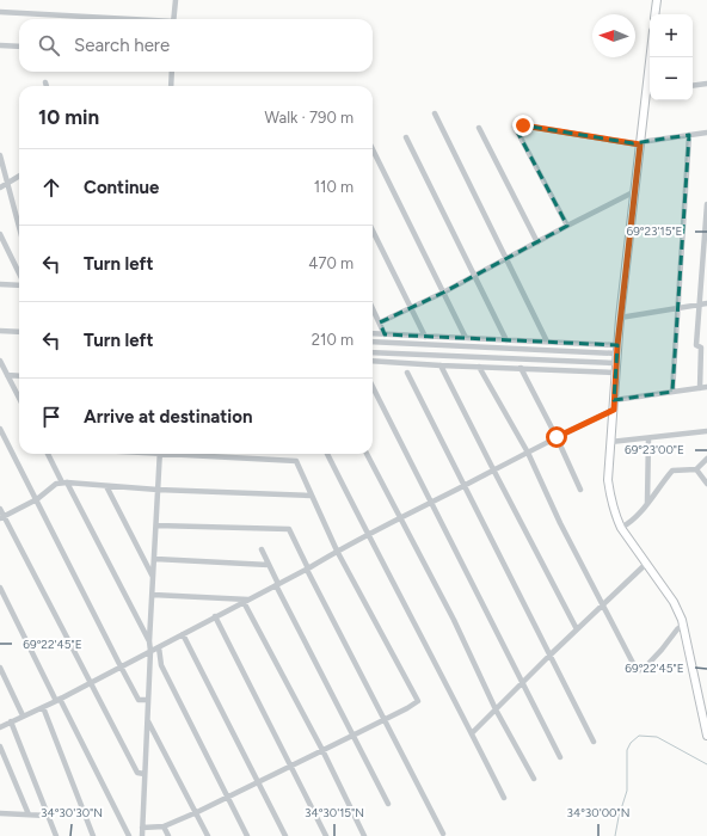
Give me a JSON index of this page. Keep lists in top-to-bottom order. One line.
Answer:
{"north":"left","page":{"map_buttons":["+","−"],"search":"Search here","heading":["10 min","Walk · 790 m"],"list":[["Continue","110 m"],["Turn left","470 m"],["Turn left","210 m"],"Arrive at destination"]},"coordinates":["69°23'15\"E","69°23'00\"E","69°22'45\"E","34°30'30\"N","34°30'15\"N","34°30'00\"N"]}
